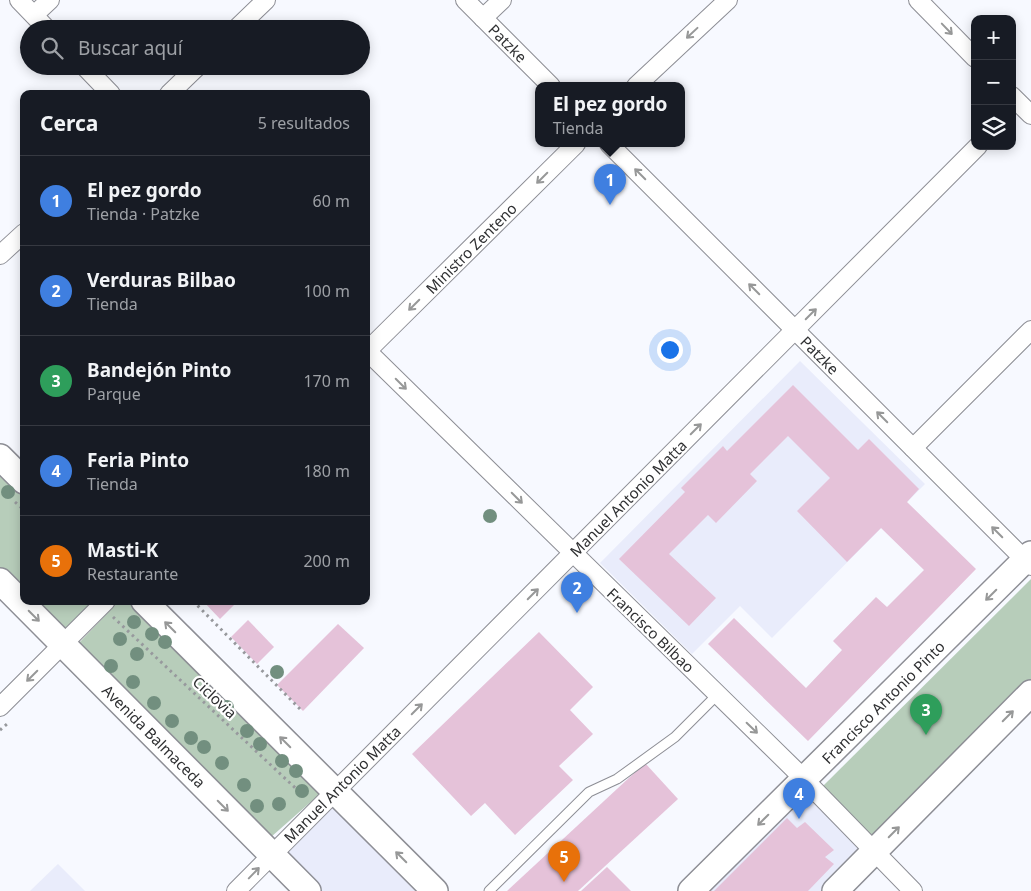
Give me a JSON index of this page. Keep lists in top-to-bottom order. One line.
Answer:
{"streets":{"main road":["Francisco Antonio Pinto","Avenida Balmaceda"],"street":["Patzke","Ministro Zenteno","Manuel Antonio Matta","Francisco Bilbao"],"path":["Ciclovia"]},"crossings":[["Patzke","Manuel Antonio Matta"],["Patzke","Francisco Antonio Pinto"],["Manuel Antonio Matta","Francisco Bilbao"],["Manuel Antonio Matta","Ciclovia"],["Manuel Antonio Matta","Avenida Balmaceda"],["Francisco Bilbao","Francisco Antonio Pinto"]],"one_way":["Patzke","Ministro Zenteno","Manuel Antonio Matta","Francisco Bilbao"],"page":{"map_buttons":["+","−"],"search":"Buscar aquí","popup":["El pez gordo","Tienda"],"heading":["Cerca","5 resultados"],"list":[{"mark":"1","name":"El pez gordo","note":"Tienda · Patzke","value":"60 m"},{"mark":"2","name":"Verduras Bilbao","note":"Tienda","value":"100 m"},{"mark":"3","name":"Bandejón Pinto","note":"Parque","value":"170 m"},{"mark":"4","name":"Feria Pinto","note":"Tienda","value":"180 m"},{"mark":"5","name":"Masti-K","note":"Restaurante","value":"200 m"}],"pins":["1","2","3","4","5"]}}
